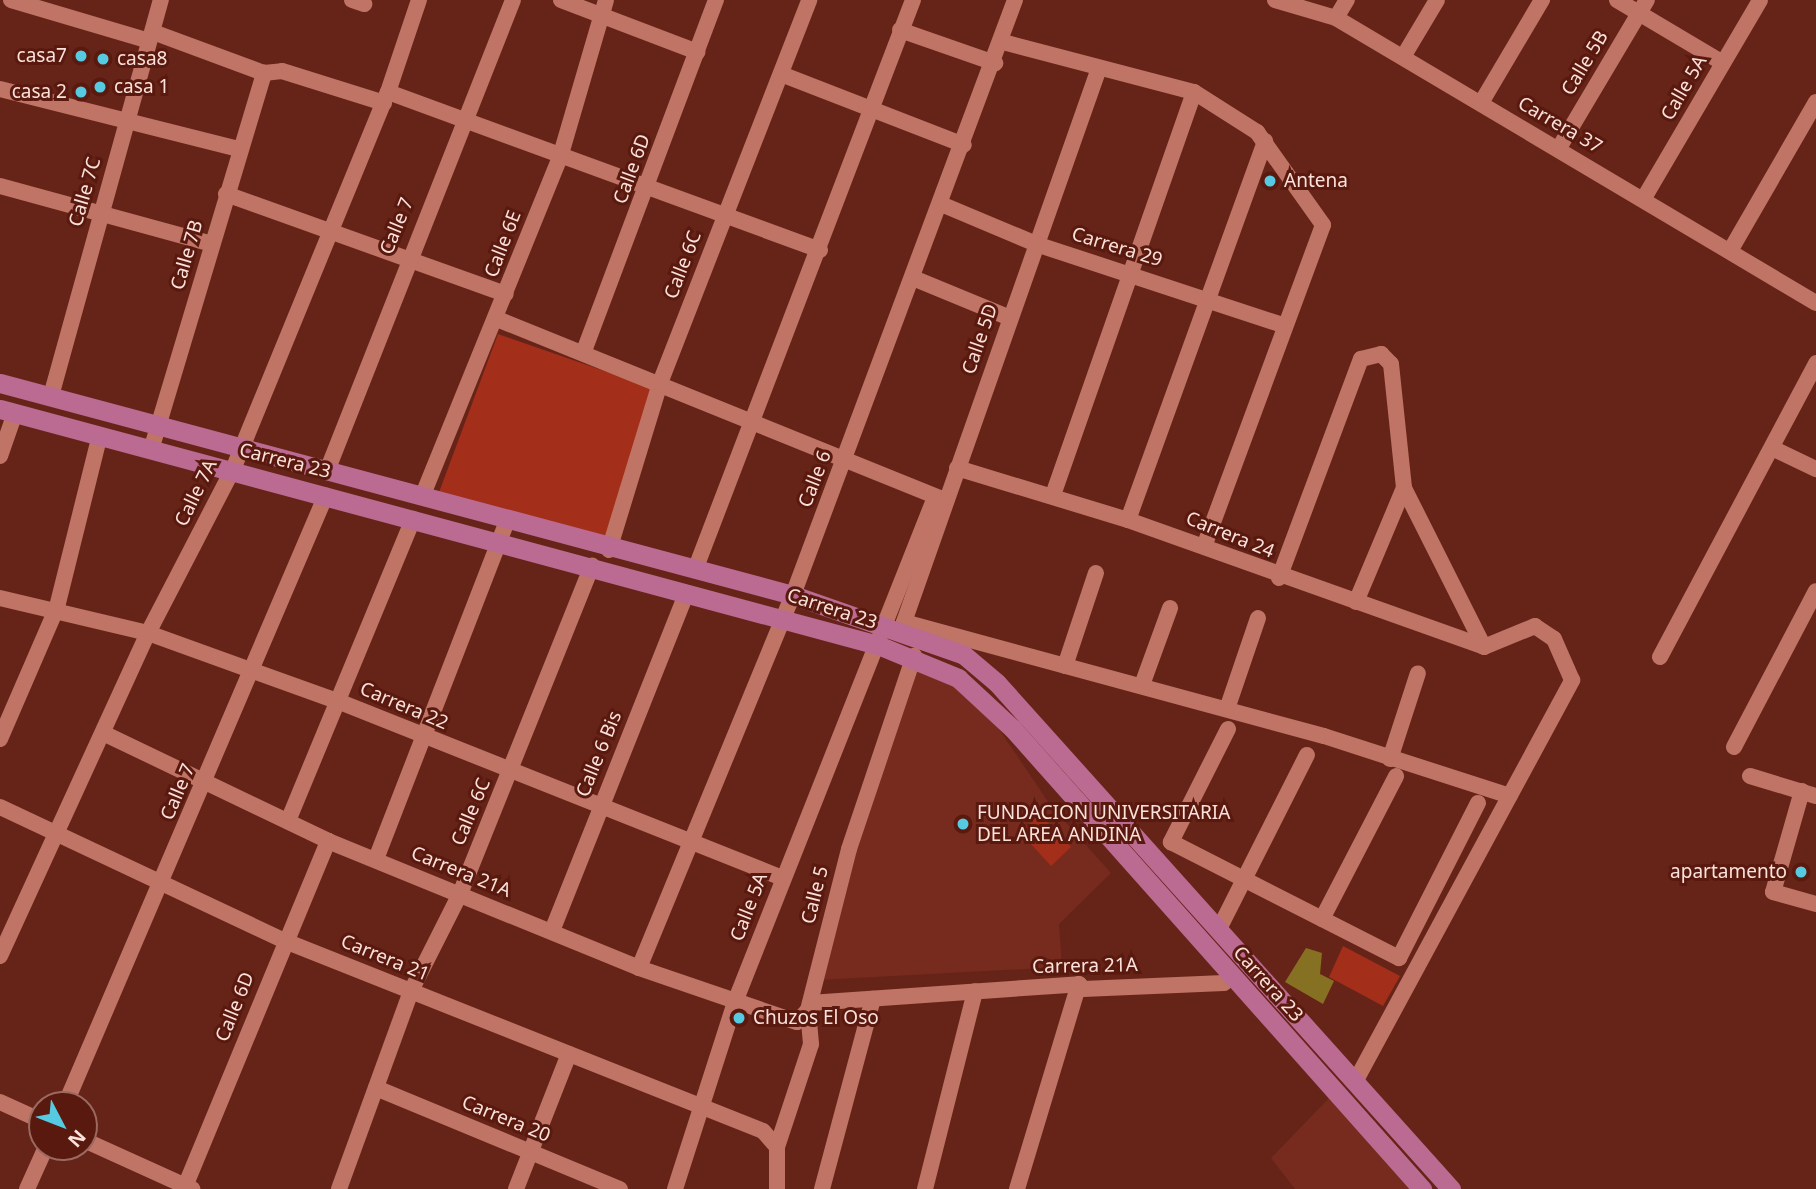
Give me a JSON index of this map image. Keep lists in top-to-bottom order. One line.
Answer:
{"streets":{"main road":["Carrera 23"],"street":["Calle 5B","Calle 5A","Carrera 37","Calle 6D","Calle 7C","Calle 7","Calle 6E","Carrera 29","Calle 7B","Calle 6C","Calle 5D","Calle 6","Calle 7A","Carrera 24","Carrera 22","Calle 6 Bis","Carrera 21A","Calle 5","Carrera 21","Carrera 20"]},"crossings":[["Calle 5B","Carrera 37"],["Calle 5A","Carrera 37"],["Calle 5A","Calle 5D"],["Calle 5A","Carrera 23"],["Calle 5A","Carrera 22"],["Calle 5A","Carrera 21A"],["Calle 5A","Carrera 21"],["Calle 6D","Carrera 21A"],["Calle 6D","Carrera 21"],["Calle 7C","Carrera 23"],["Calle 7","Carrera 23"],["Calle 7","Carrera 22"],["Calle 7","Carrera 21A"],["Calle 7","Carrera 21"],["Calle 6E","Carrera 23"],["Carrera 29","Calle 5D"],["Carrera 29","Calle 6"],["Calle 7B","Carrera 23"],["Calle 6C","Carrera 23"],["Calle 6C","Carrera 22"],["Calle 6C","Carrera 21A"],["Calle 6C","Carrera 21"],["Calle 6C","Carrera 20"],["Calle 5D","Carrera 24"],["Carrera 23","Calle 6"],["Carrera 23","Calle 7A"],["Carrera 23","Calle 6 Bis"],["Carrera 23","Carrera 21A"],["Carrera 23","Calle 5"],["Calle 6","Carrera 22"],["Calle 6","Carrera 21A"],["Calle 7A","Carrera 22"],["Calle 7A","Carrera 21A"],["Calle 7A","Carrera 21"],["Carrera 22","Calle 6 Bis"],["Calle 6 Bis","Carrera 21A"],["Carrera 21A","Calle 5"],["Calle 5","Carrera 21"]],"places":["casa7","casa8","casa 1","casa 2","Antena","FUNDACION UNIVERSITARIA DEL AREA ANDINA","apartamento","Chuzos El Oso"],"north":"bottom right"}
